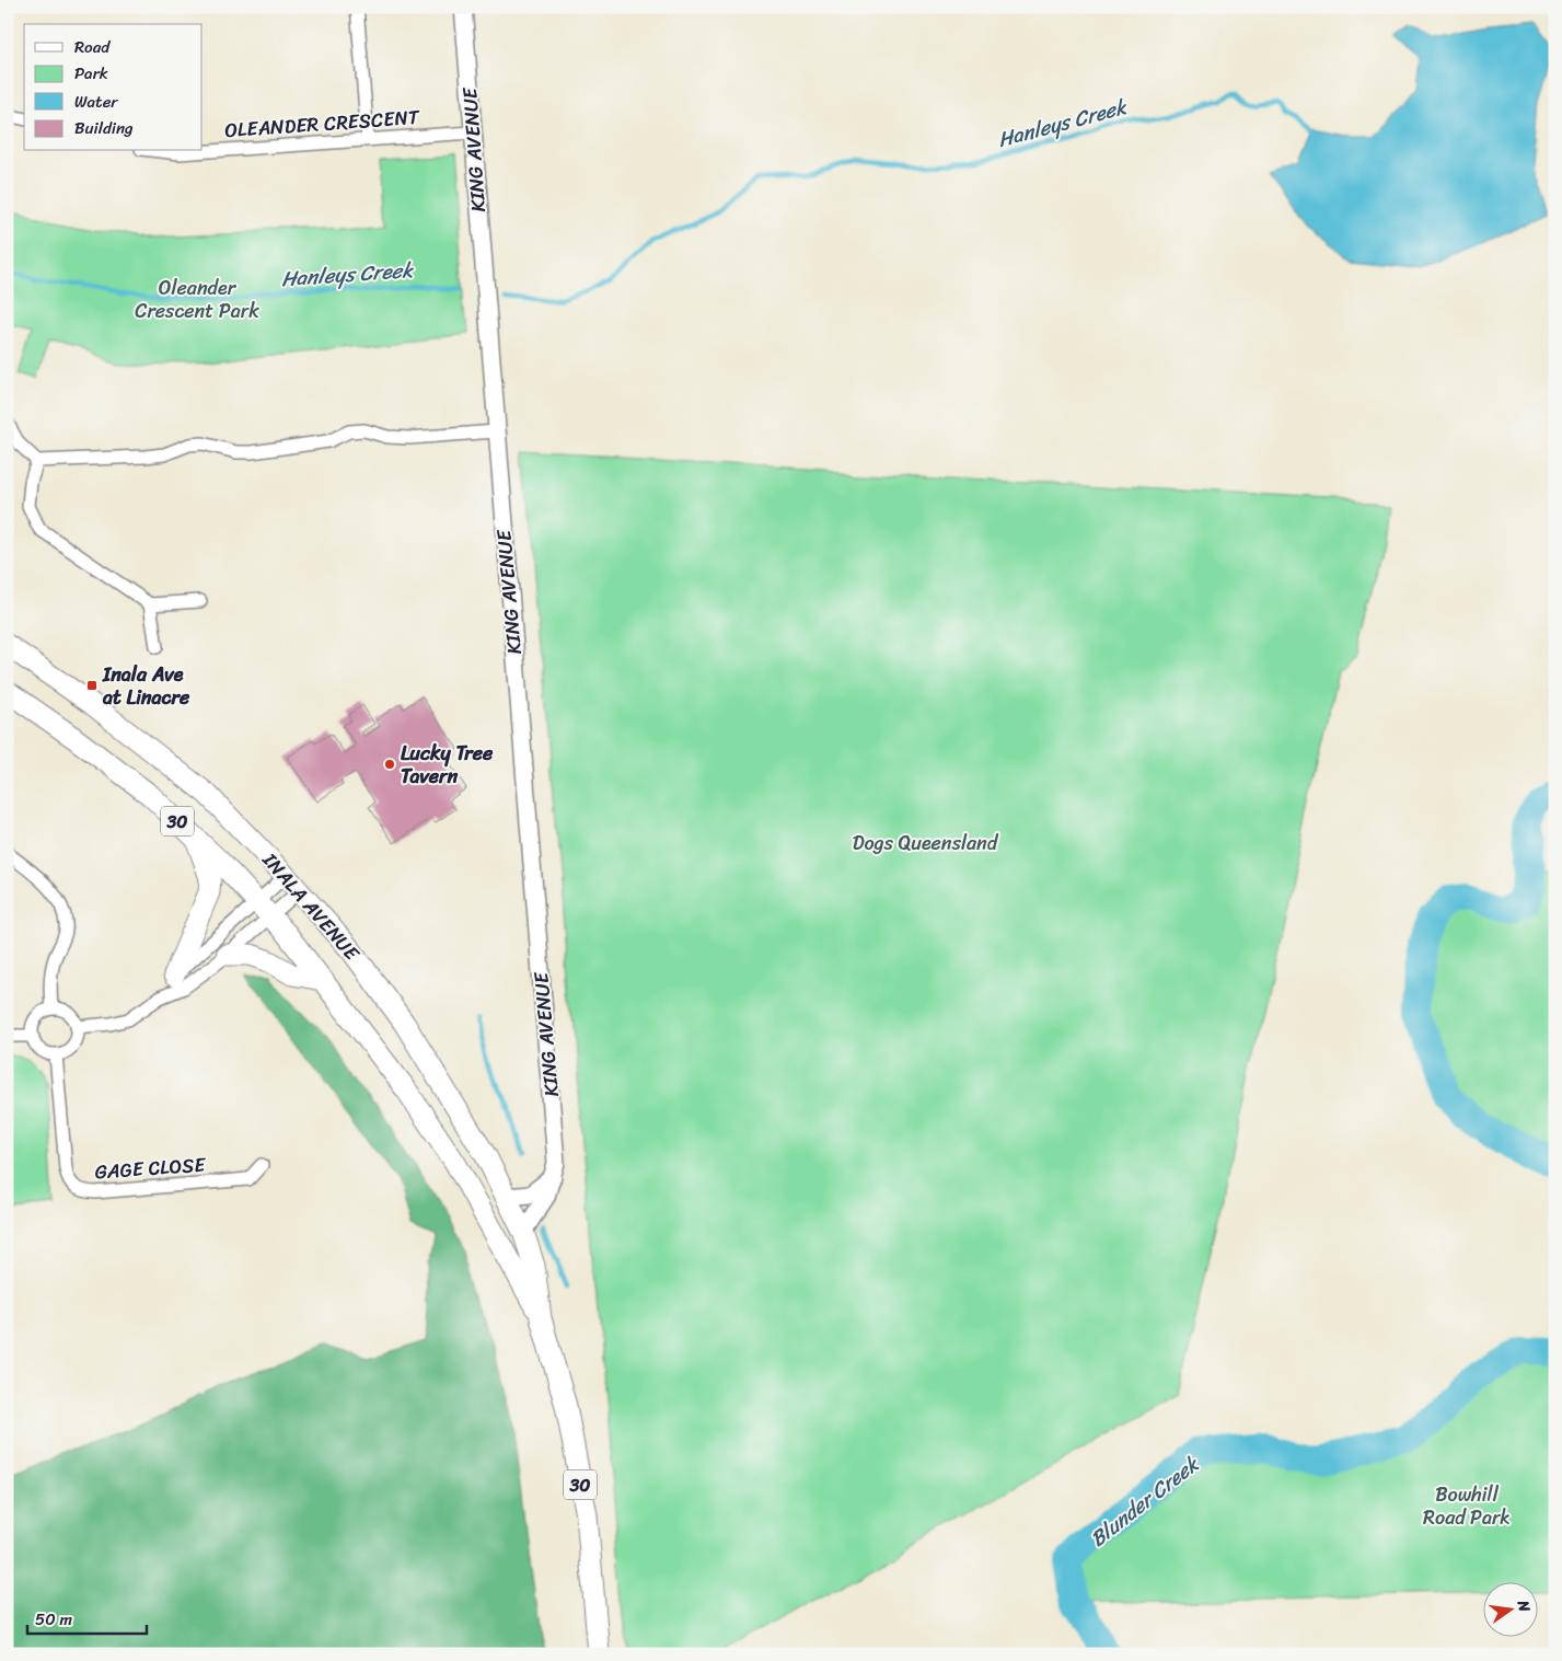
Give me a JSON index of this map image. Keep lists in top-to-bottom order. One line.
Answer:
{"streets":{"main road":["30","INALA AVENUE"],"street":["OLEANDER CRESCENT","KING AVENUE","GAGE CLOSE"]},"crossings":[["OLEANDER CRESCENT","KING AVENUE"],["KING AVENUE","30"],["KING AVENUE","INALA AVENUE"],["30","INALA AVENUE"]],"water":["Hanleys Creek","Blunder Creek"],"parks":["Oleander Crescent Park","Dogs Queensland","Bowhill Road Park"],"places":{"transit":["Inala Ave at Linacre"],"other":["Lucky Tree Tavern"]},"legend":["Road","Park","Water","Building"],"scale_bar":"50 m","north":"right"}
